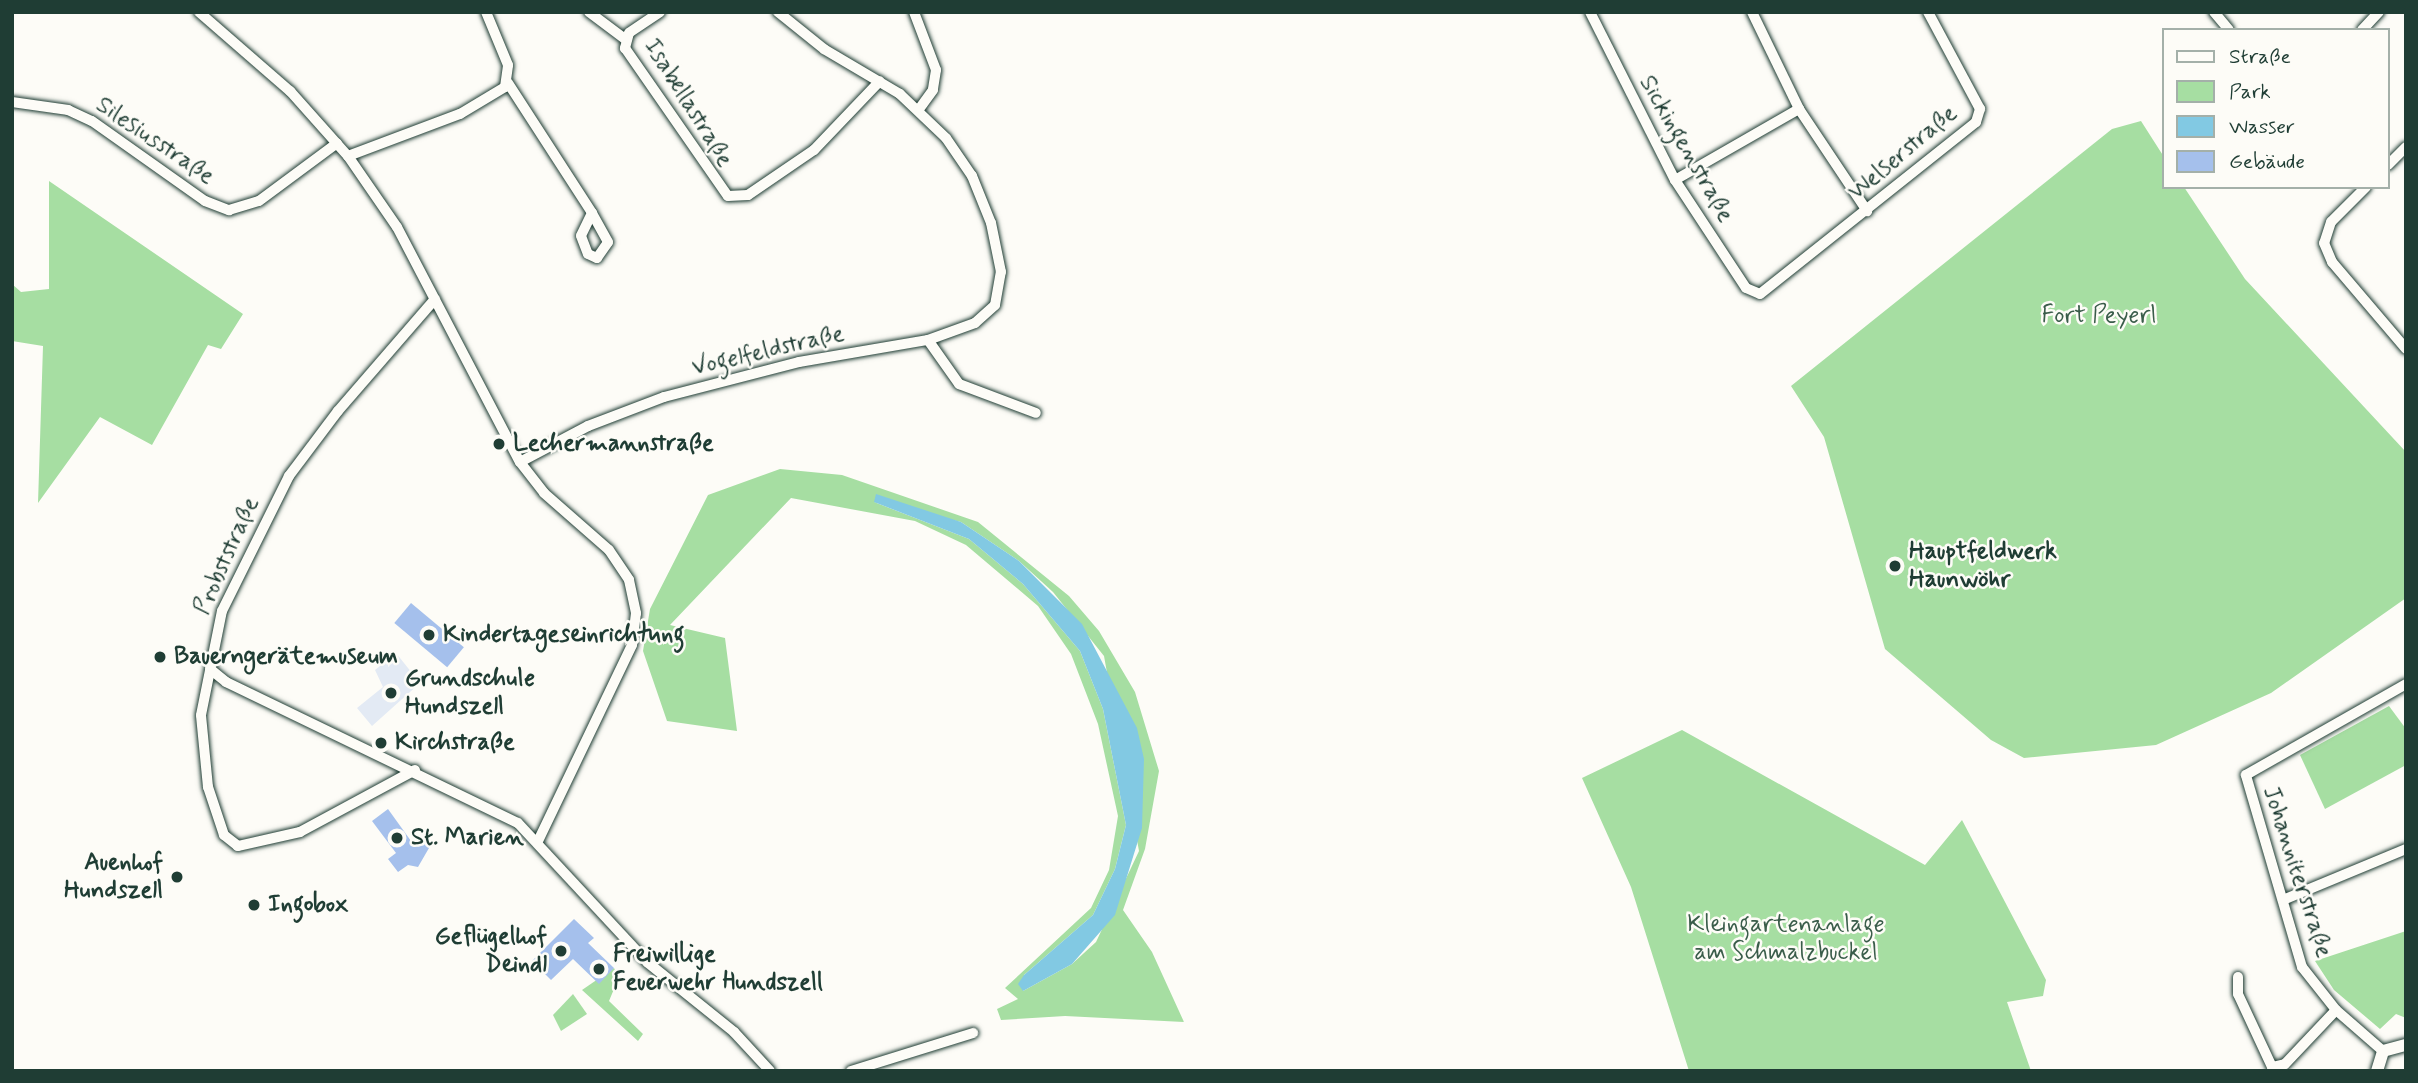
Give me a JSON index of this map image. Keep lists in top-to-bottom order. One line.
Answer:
{"streets":{"street":["Isabellastraße","Silesiusstraße","Sickingenstraße","Welserstraße","Vogelfeldstraße","Probststraße","Johanniterstraße"]},"crossings":[["Sickingenstraße","Welserstraße"]],"parks":["Fort Peyerl","Kleingartenanlage am Schmalzbuckel"],"places":["Lechermannstraße","Hauptfeldwerk Haunwöhr","Kindertageseinrichtung","Bauerngerätemuseum","Grundschule Hundszell","Kirchstraße","St. Marien","Auenhof Hundszell","Ingobox","Geflügelhof Deindl","Freiwillige Feuerwehr Hundszell"],"legend":["Straße","Park","Wasser","Gebäude"]}
